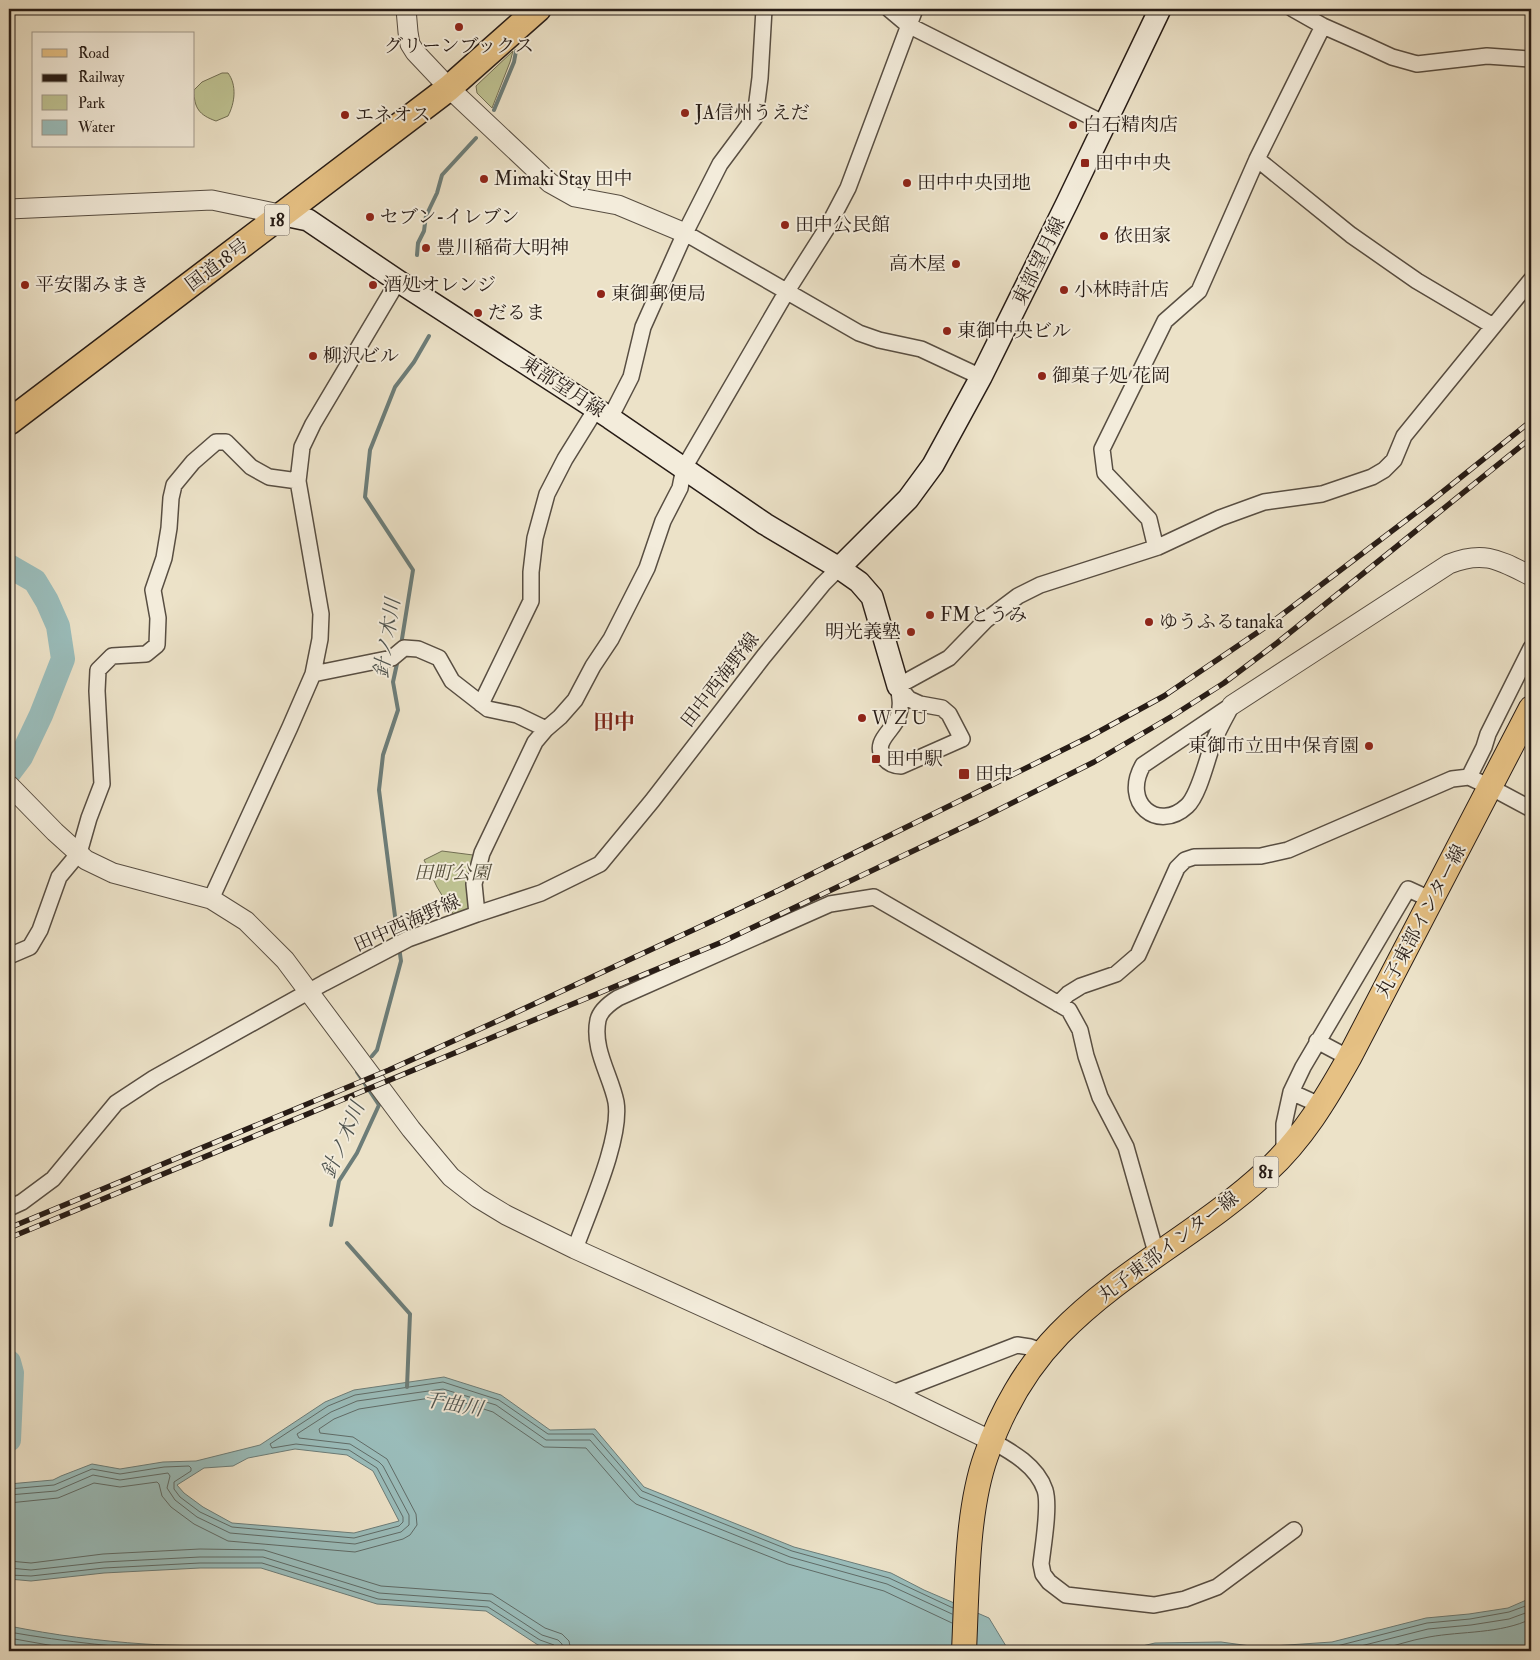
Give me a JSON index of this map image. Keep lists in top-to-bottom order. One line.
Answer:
{"streets":{"highway":["18","国道18号"],"main road":["東部望月線","丸子東部インター線","81"],"street":["田中西海野線"]},"crossings":[["東部望月線","国道18号"],["東部望月線","田中西海野線"]],"districts":["田中"],"water":["針ノ木川","千曲川"],"parks":["田町公園"],"places":{"other":["グリーンブックス","JA信州うえだ","エネオス","白石精肉店","Mimaki Stay 田中","田中中央団地","セブン-イレブン","田中公民館","依田家","豊川稲荷大明神","高木屋","平安閣みまき","酒処オレンジ","小林時計店","東御郵便局","だるま","東御中央ビル","柳沢ビル","御菓子処 花岡","FMとうみ","ゆうふるtanaka","明光義塾","ＷＺＵ","東御市立田中保育園"],"transit":["田中中央","田中駅","田中"]},"legend":["Road","Railway","Park","Water"]}
